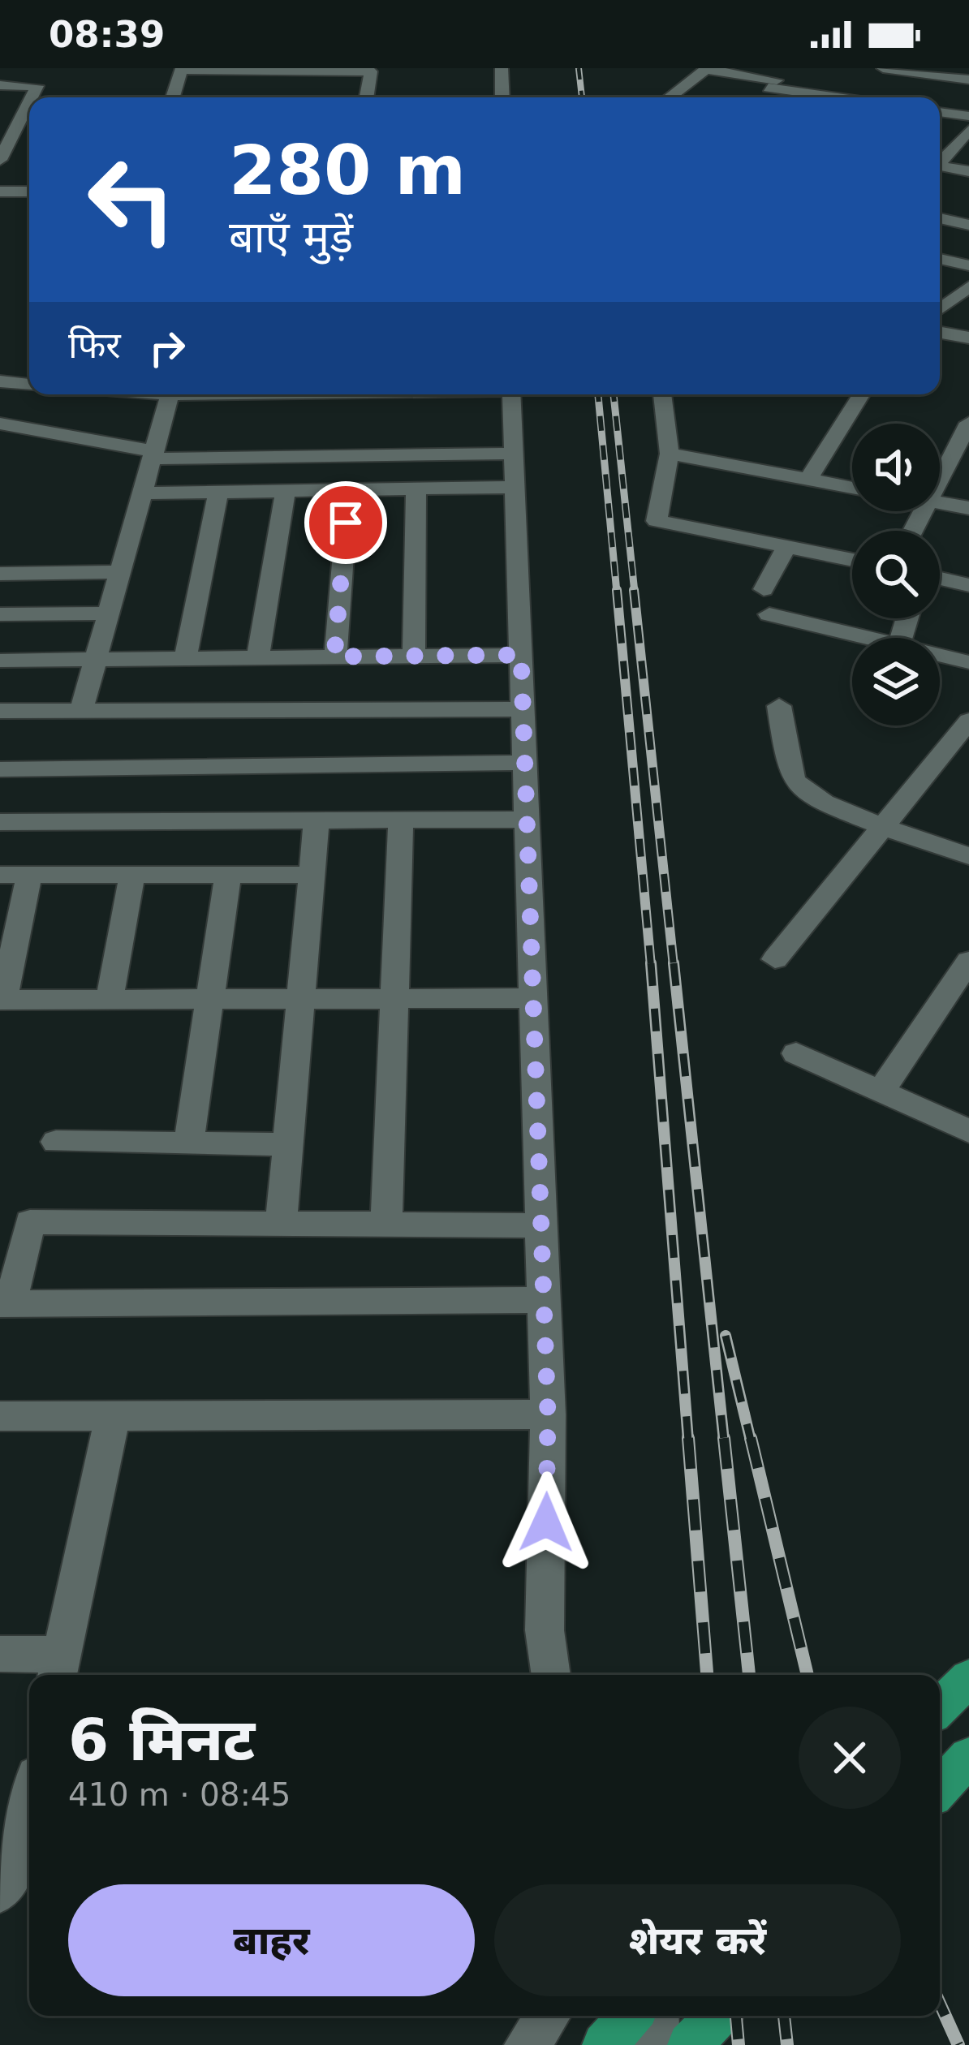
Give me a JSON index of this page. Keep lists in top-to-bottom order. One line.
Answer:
{"page":{"status":"08:39","turn":["280 m","बाएँ मुड़ें"],"then":"फिर","heading":["6 मिनट","410 m · 08:45"],"buttons":["बाहर","शेयर करें"]}}
